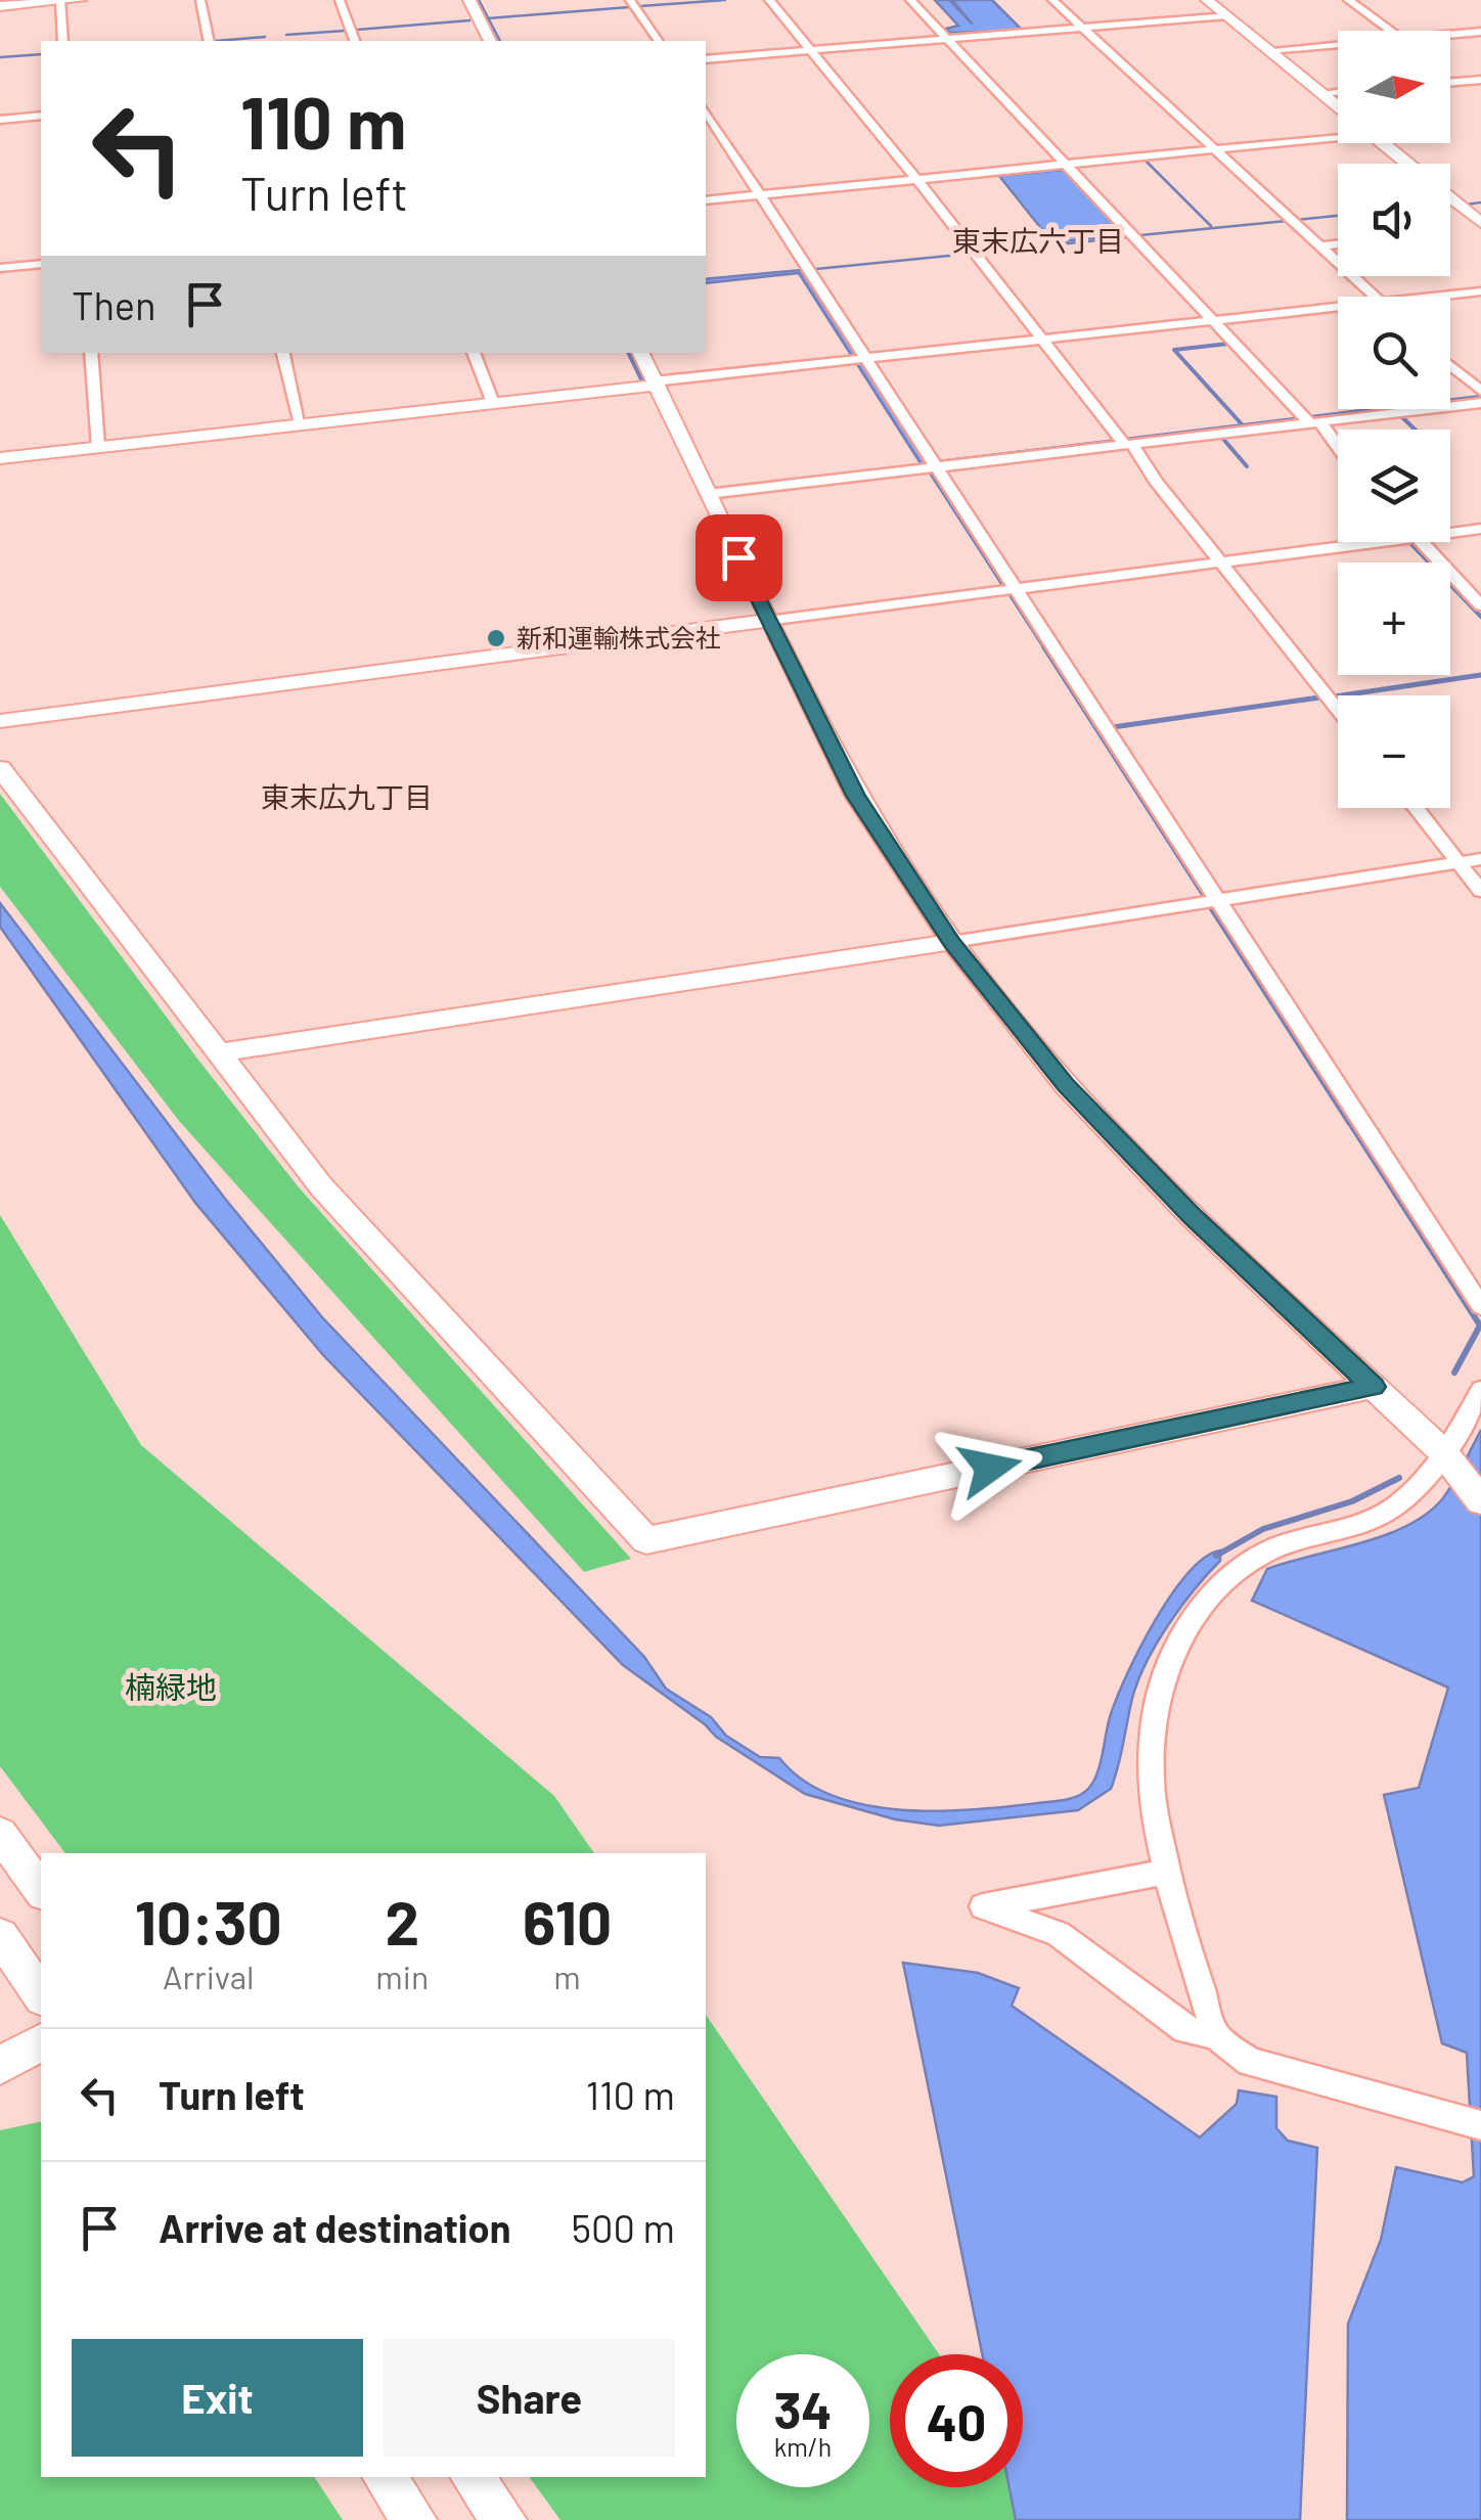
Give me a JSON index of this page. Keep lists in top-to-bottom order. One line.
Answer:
{"districts":["東末広六丁目","東末広九丁目"],"parks":["楠緑地"],"places":["新和運輸株式会社"],"north":"right","page":{"map_buttons":["+","−"],"turn":["110 m","Turn left"],"then":"Then","eta":["10:30","Arrival","2","min","610","m"],"list":[{"name":"Turn left","value":"110 m"},{"name":"Arrive at destination","value":"500 m"}],"buttons":["Exit","Share"],"speed":"34 km/h","limit":"40"}}
